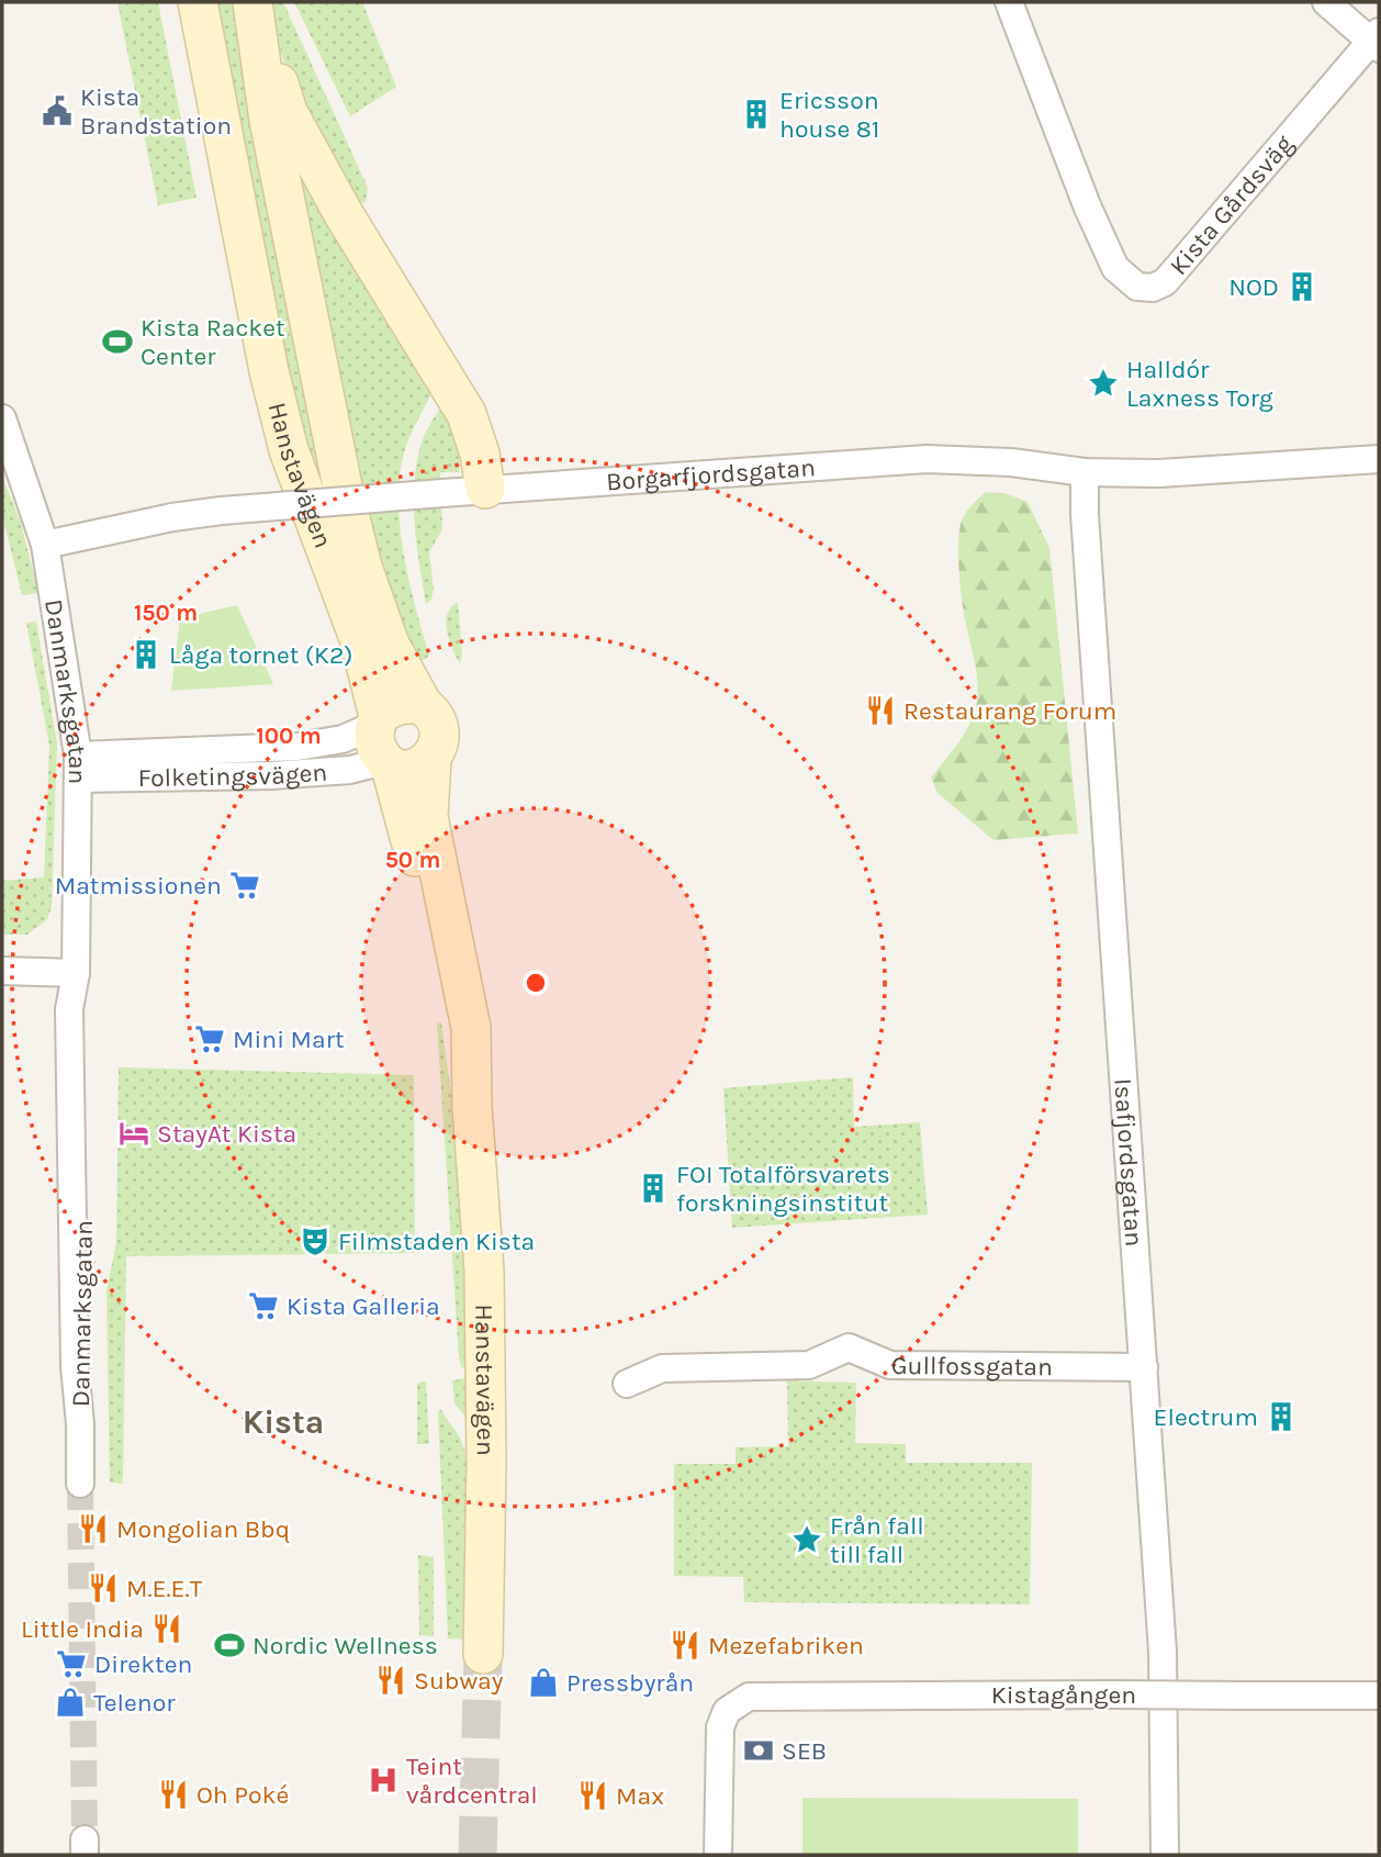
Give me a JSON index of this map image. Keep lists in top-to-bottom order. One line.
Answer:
{"streets":{"main road":["Hanstavägen"],"street":["Kista Gårdsväg","Borgarfjordsgatan","Danmarksgatan","Folketingsvägen","Isafjordsgatan","Gullfossgatan","Kistagången"]},"crossings":[["Hanstavägen","Folketingsvägen"],["Borgarfjordsgatan","Danmarksgatan"],["Borgarfjordsgatan","Isafjordsgatan"],["Danmarksgatan","Folketingsvägen"],["Isafjordsgatan","Gullfossgatan"]],"districts":["Kista"],"places":{"public building":["Kista Brandstation"],"building":["Ericsson house 81","NOD","Låga tornet (K2)","FOI Totalförsvarets forskningsinstitut","Electrum"],"sports":["Kista Racket Center","Nordic Wellness"],"place":["Halldór Laxness Torg","Från fall till fall"],"restaurant":["Restaurang Forum","Mongolian Bbq","M.E.E.T","Little India","Mezefabriken","Subway","Oh Poké","Max"],"supermarket":["Matmissionen","Mini Mart","Kista Galleria","Direkten"],"hotel":["StayAt Kista"],"theatre":["Filmstaden Kista"],"shop":["Pressbyrån","Telenor"],"bank":["SEB"],"hospital":["Teint vårdcentral"]},"rings":["150 m","100 m","50 m"]}
